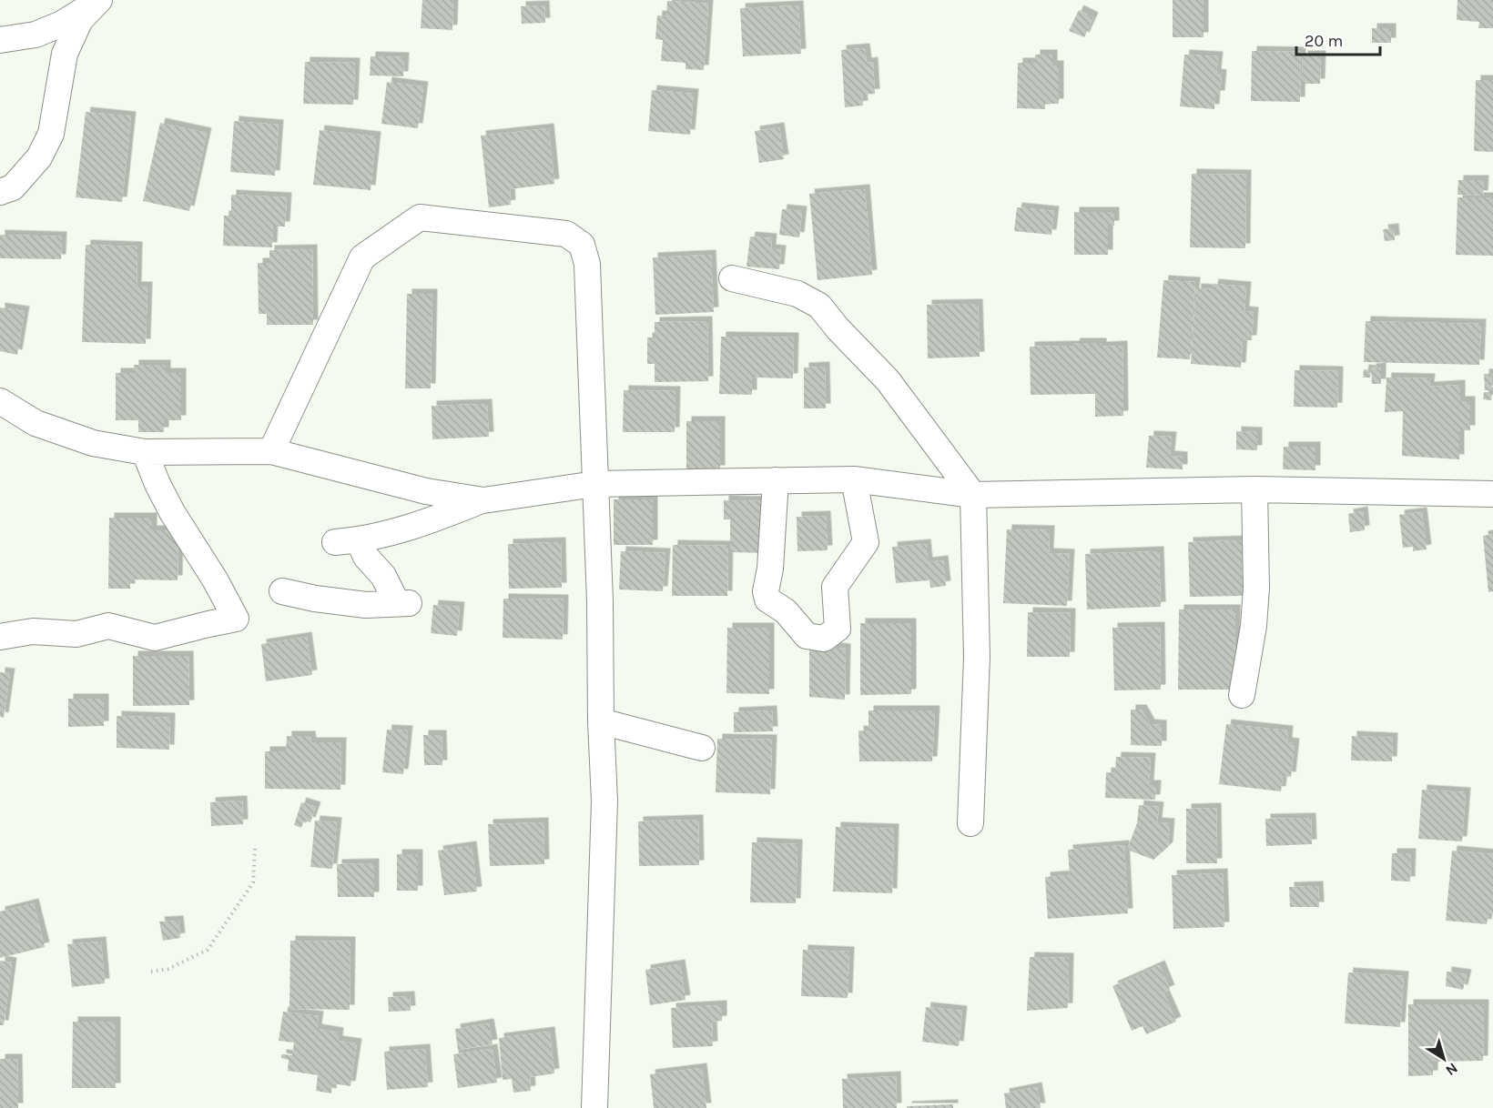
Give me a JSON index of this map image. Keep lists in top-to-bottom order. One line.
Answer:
{"scale_bar":"20 m","north":"bottom right"}
